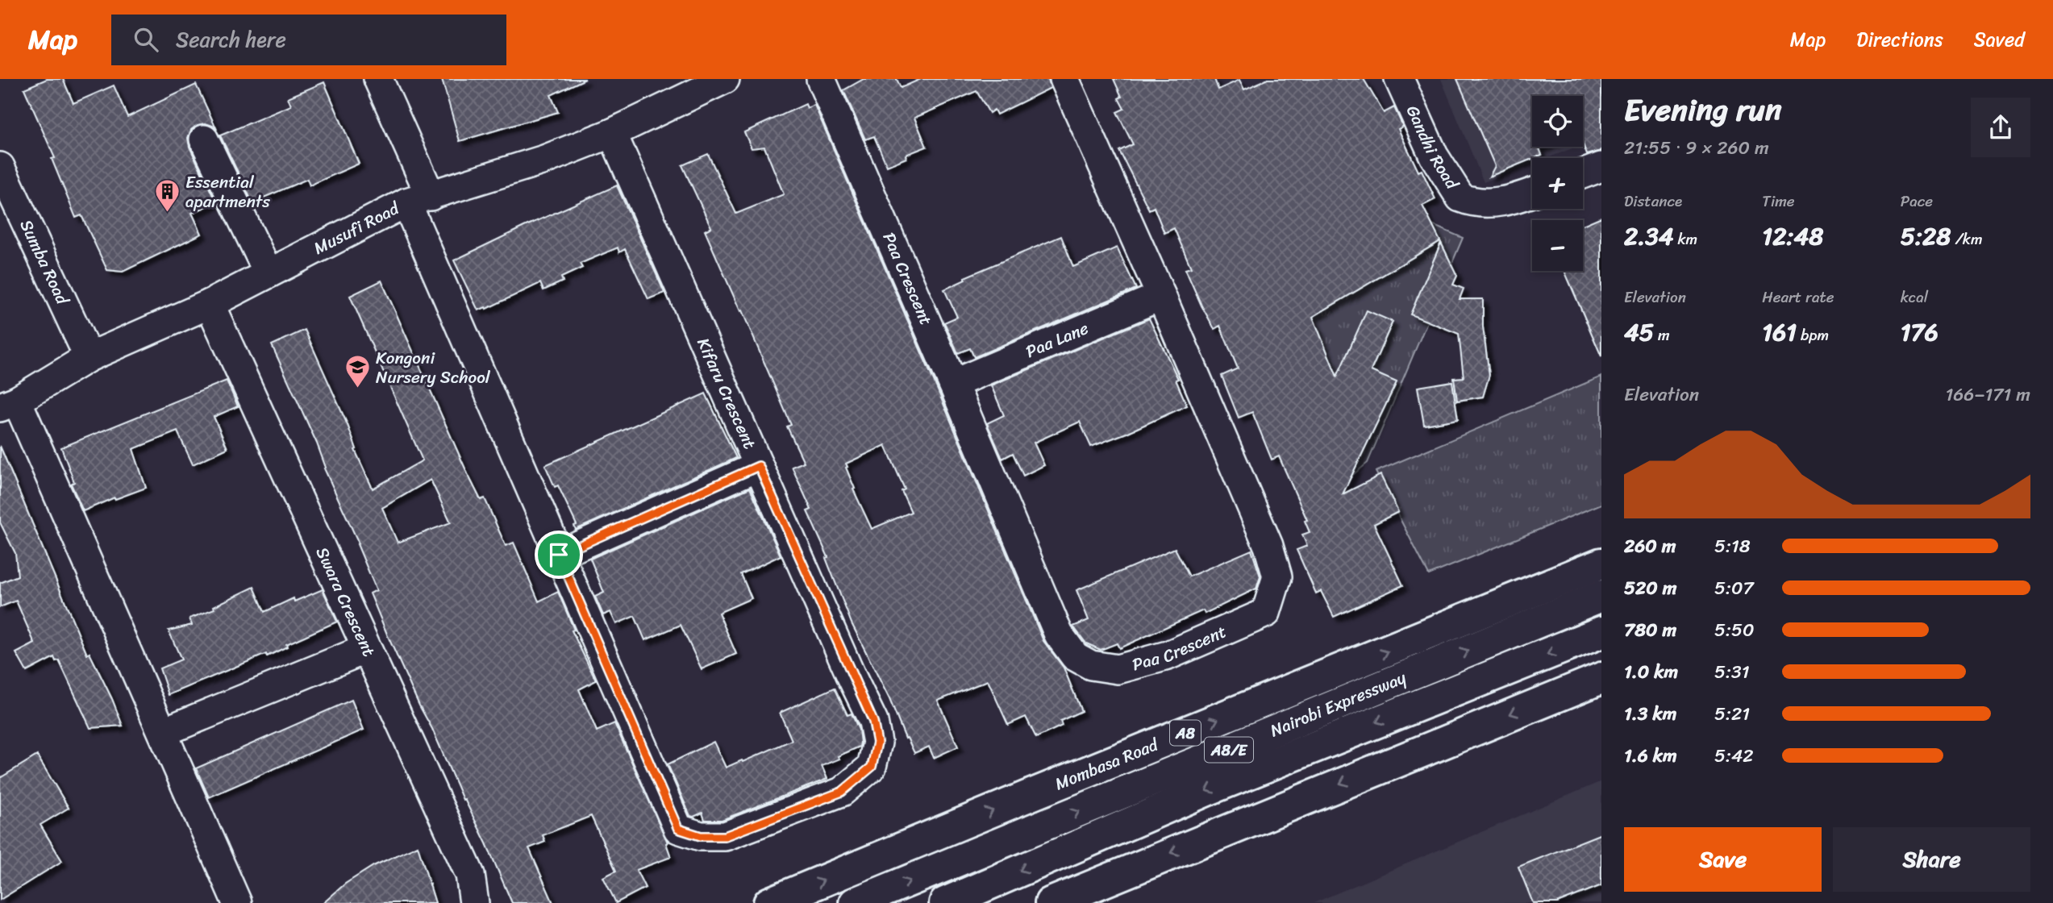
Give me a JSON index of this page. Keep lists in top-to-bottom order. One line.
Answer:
{"streets":{"highway":["Nairobi Expressway","A8","A8/E","Mombasa Road"],"street":["Gandhi Road","Musufi Road","Sumba Road","Paa Crescent","Paa Lane","Kifaru Crescent","Swara Crescent"]},"crossings":[["Musufi Road","Sumba Road"],["Musufi Road","Kifaru Crescent"],["Musufi Road","Swara Crescent"],["Paa Crescent","Paa Lane"]],"places":{"building":["Essential apartments"],"school or university":["Kongoni Nursery School"]},"page":{"header":"Map","search":"Search here","nav":["Map","Directions","Saved"],"heading":["Evening run","21:55 · 9 × 260 m"],"map_buttons":["+","−"],"stats":[["Distance","2.34 km"],["Time","12:48"],["Pace","5:28 /km"],["Elevation","45 m"],["Heart rate","161 bpm"],["kcal","176"]],"chart":["Elevation","166–171 m"],"list":[{"name":"260 m","note":"5:18"},{"name":"520 m","note":"5:07"},{"name":"780 m","note":"5:50"},{"name":"1.0 km","note":"5:31"},{"name":"1.3 km","note":"5:21"},{"name":"1.6 km","note":"5:42"}],"buttons":["Save","Share"]}}
